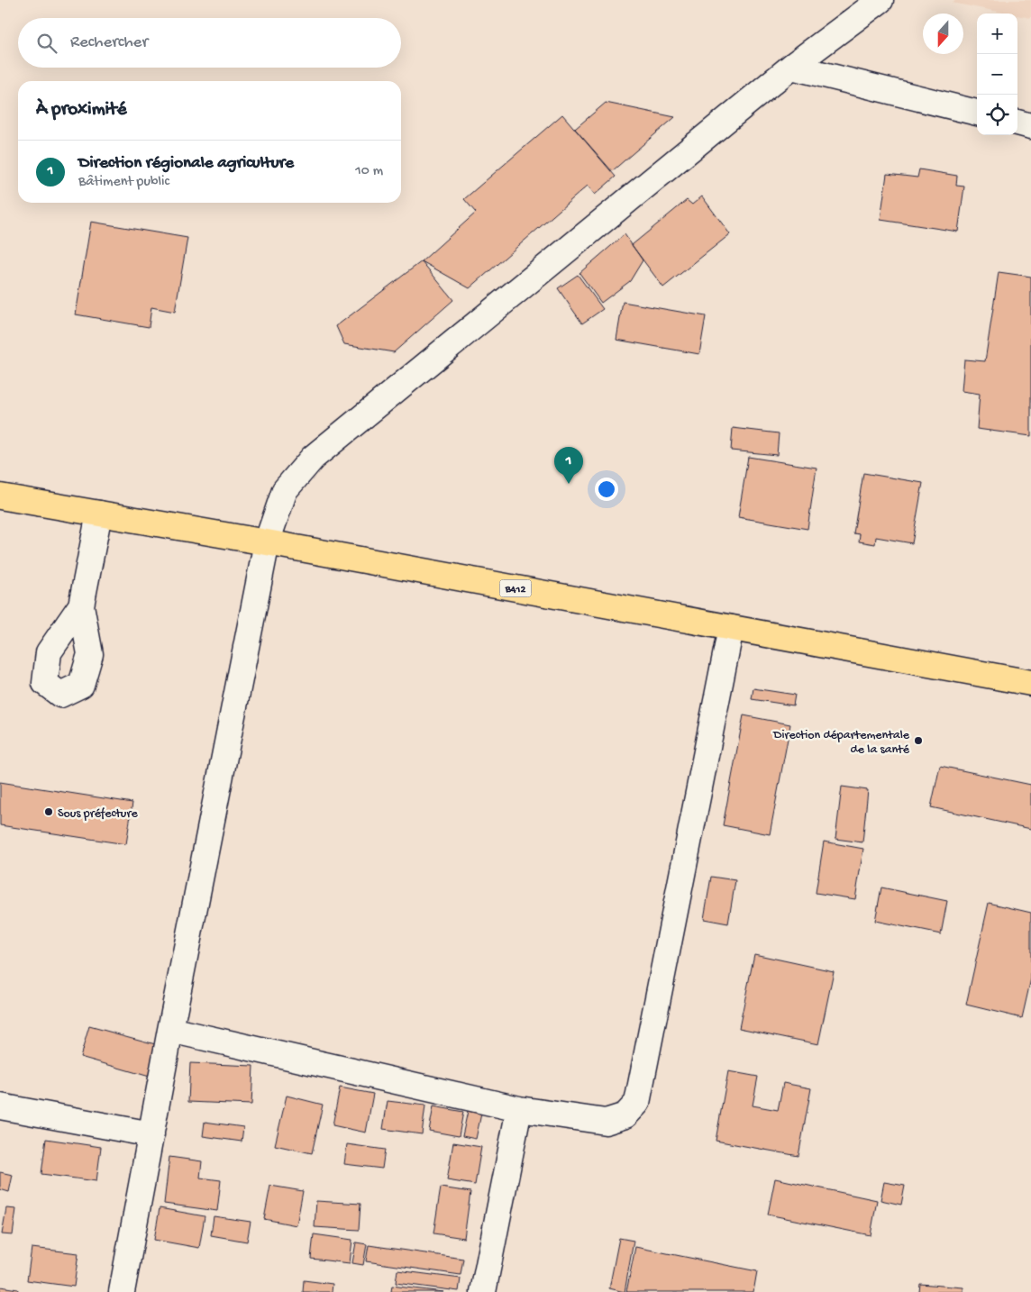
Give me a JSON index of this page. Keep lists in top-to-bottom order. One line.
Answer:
{"streets":{"main road":["B412"]},"places":["Direction départementale de la santé","Sous préfecture"],"north":"bottom","page":{"map_buttons":["+","−"],"search":"Rechercher","heading":"À proximité","list":[{"mark":"1","name":"Direction régionale agriculture","note":"Bâtiment public","value":"10 m"}],"pins":"1"}}
